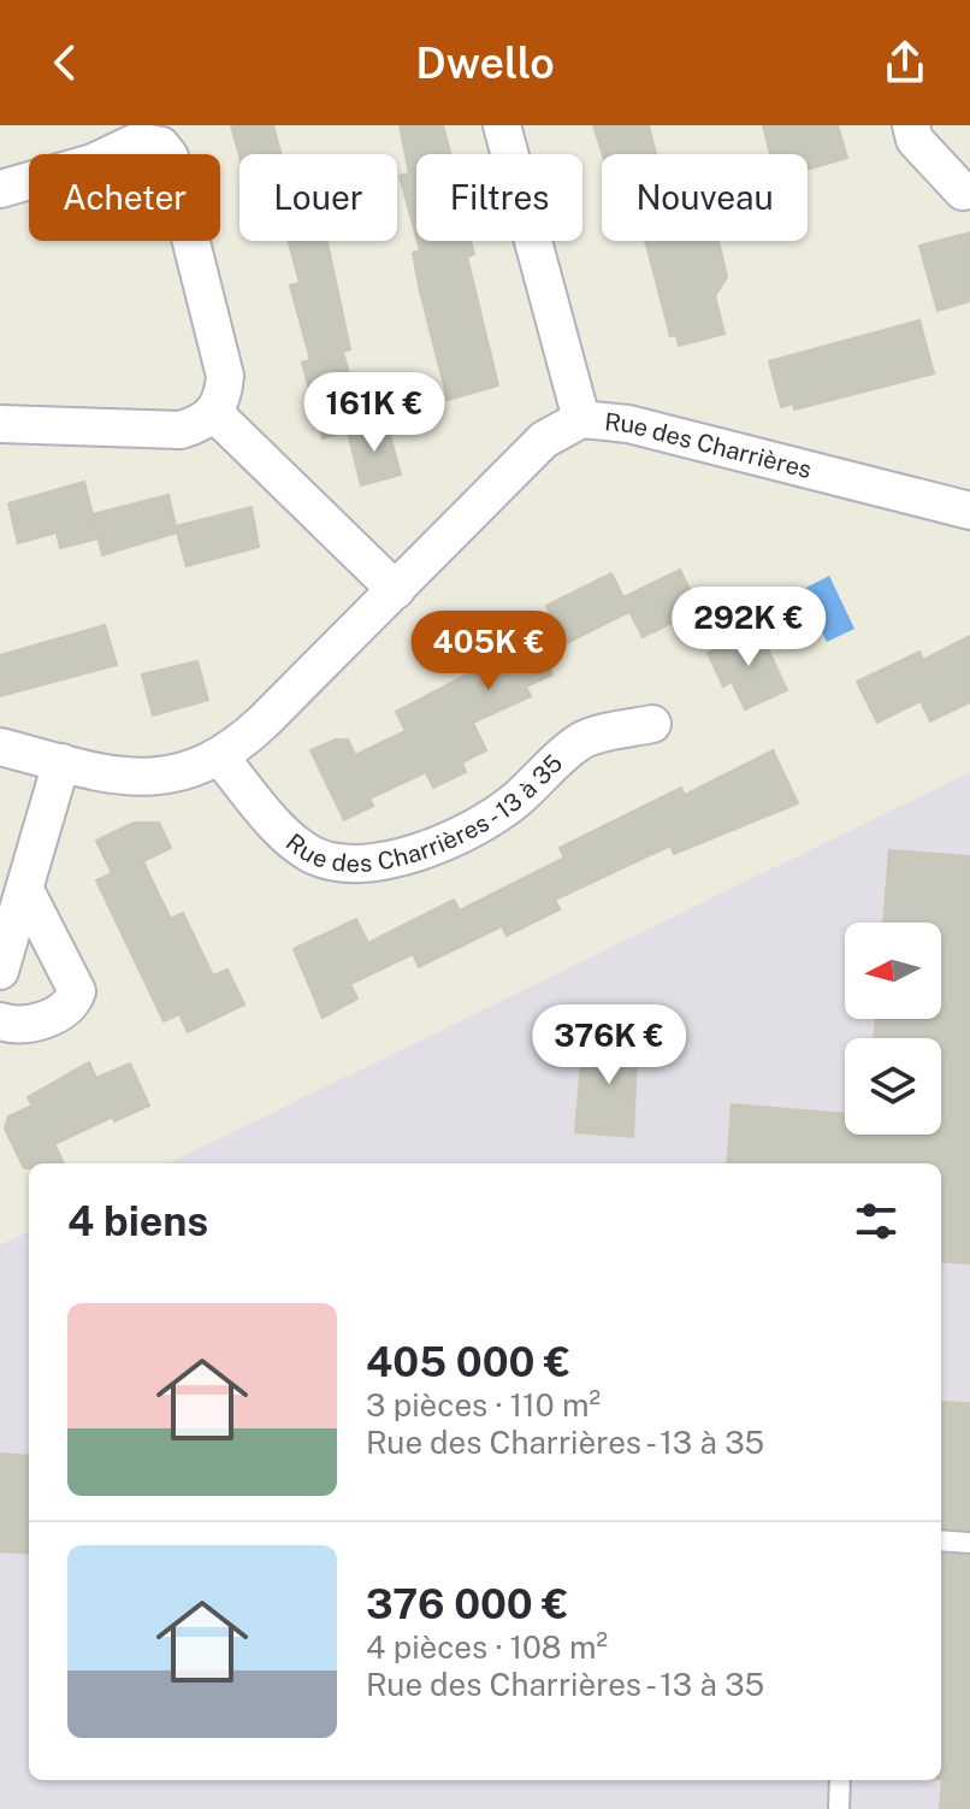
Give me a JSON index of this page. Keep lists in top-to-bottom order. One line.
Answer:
{"streets":{"street":["Rue des Charrières","Rue des Charrières - 13 à 35"]},"crossings":[["Rue des Charrières","Rue des Charrières - 13 à 35"]],"north":"left","page":{"header":"Dwello","chip":["Acheter","Louer","Filtres","Nouveau"],"price":["161K €","292K €","405K €","376K €"],"heading":"4 biens","list":[{"name":"405 000 €","note":"3 pièces · 110 m² · Rue des Charrières - 13 à 35"},{"name":"376 000 €","note":"4 pièces · 108 m² · Rue des Charrières - 13 à 35"}]}}
